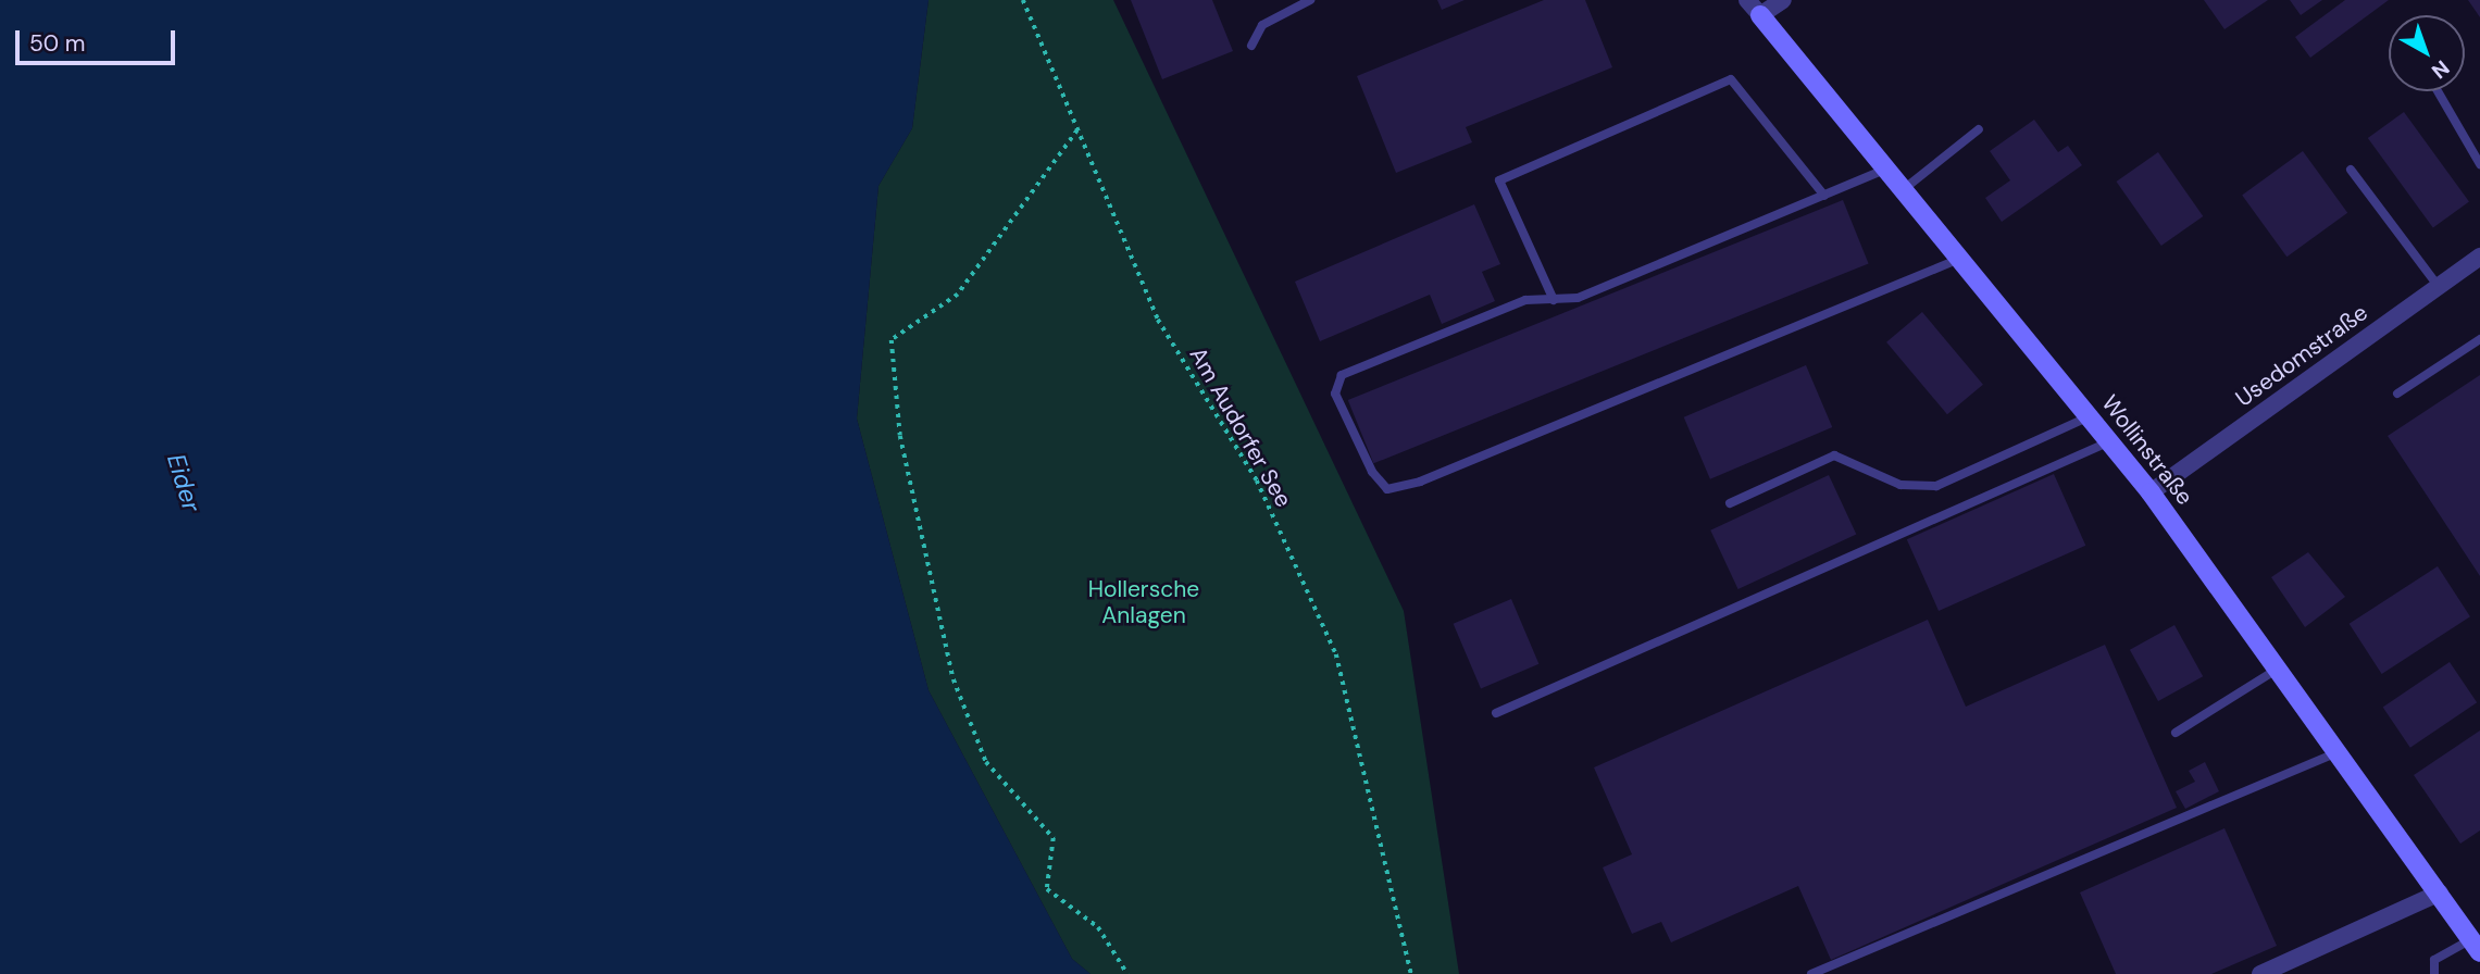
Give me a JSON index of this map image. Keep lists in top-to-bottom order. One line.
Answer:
{"streets":{"street":["Usedomstraße","Wollinstraße"],"path":["Am Audorfer See"]},"crossings":[["Usedomstraße","Wollinstraße"]],"water":["Eider"],"parks":["Hollersche Anlagen"],"scale_bar":"50 m","north":"bottom right"}
